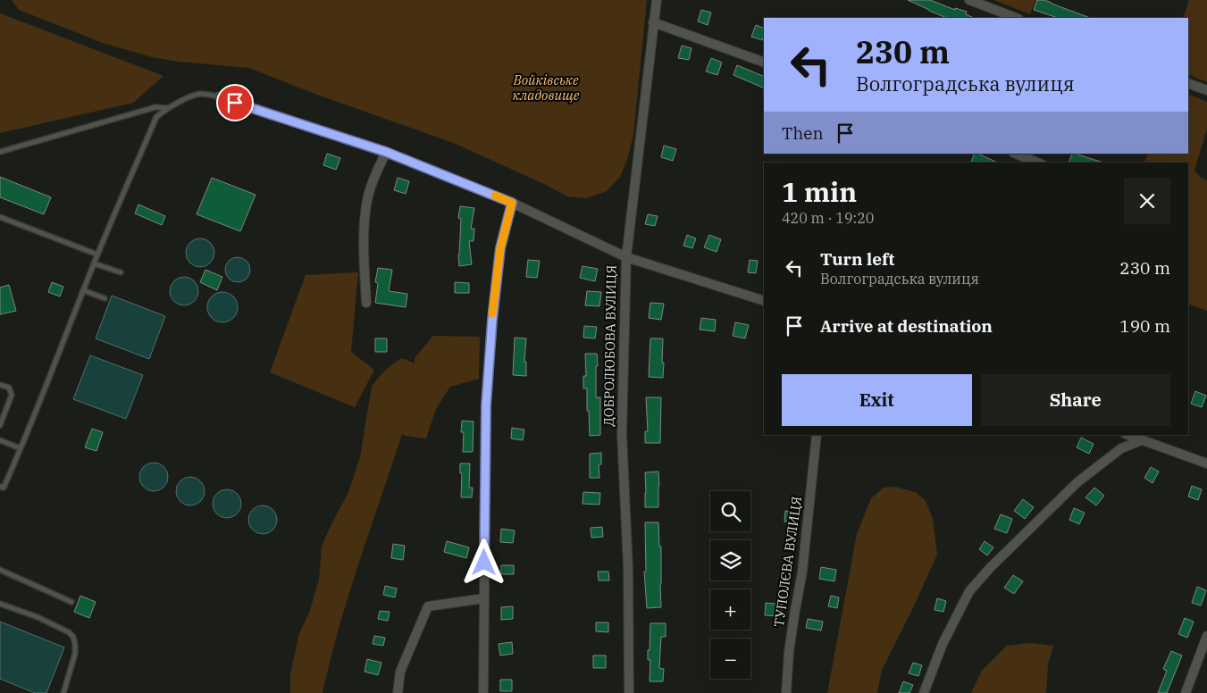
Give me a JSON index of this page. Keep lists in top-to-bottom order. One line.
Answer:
{"streets":{"street":["ДОБРОЛЮБОВА ВУЛИЦЯ","ТУПОЛЄВА ВУЛИЦЯ"]},"parks":["Войківське кладовище"],"page":{"turn":["230 m","Волгоградська вулиця"],"then":"Then","heading":["1 min","420 m · 19:20"],"list":[{"name":"Turn left","note":"Волгоградська вулиця","value":"230 m"},{"name":"Arrive at destination","value":"190 m"}],"buttons":["Exit","Share"],"map_buttons":["+","−"]}}
